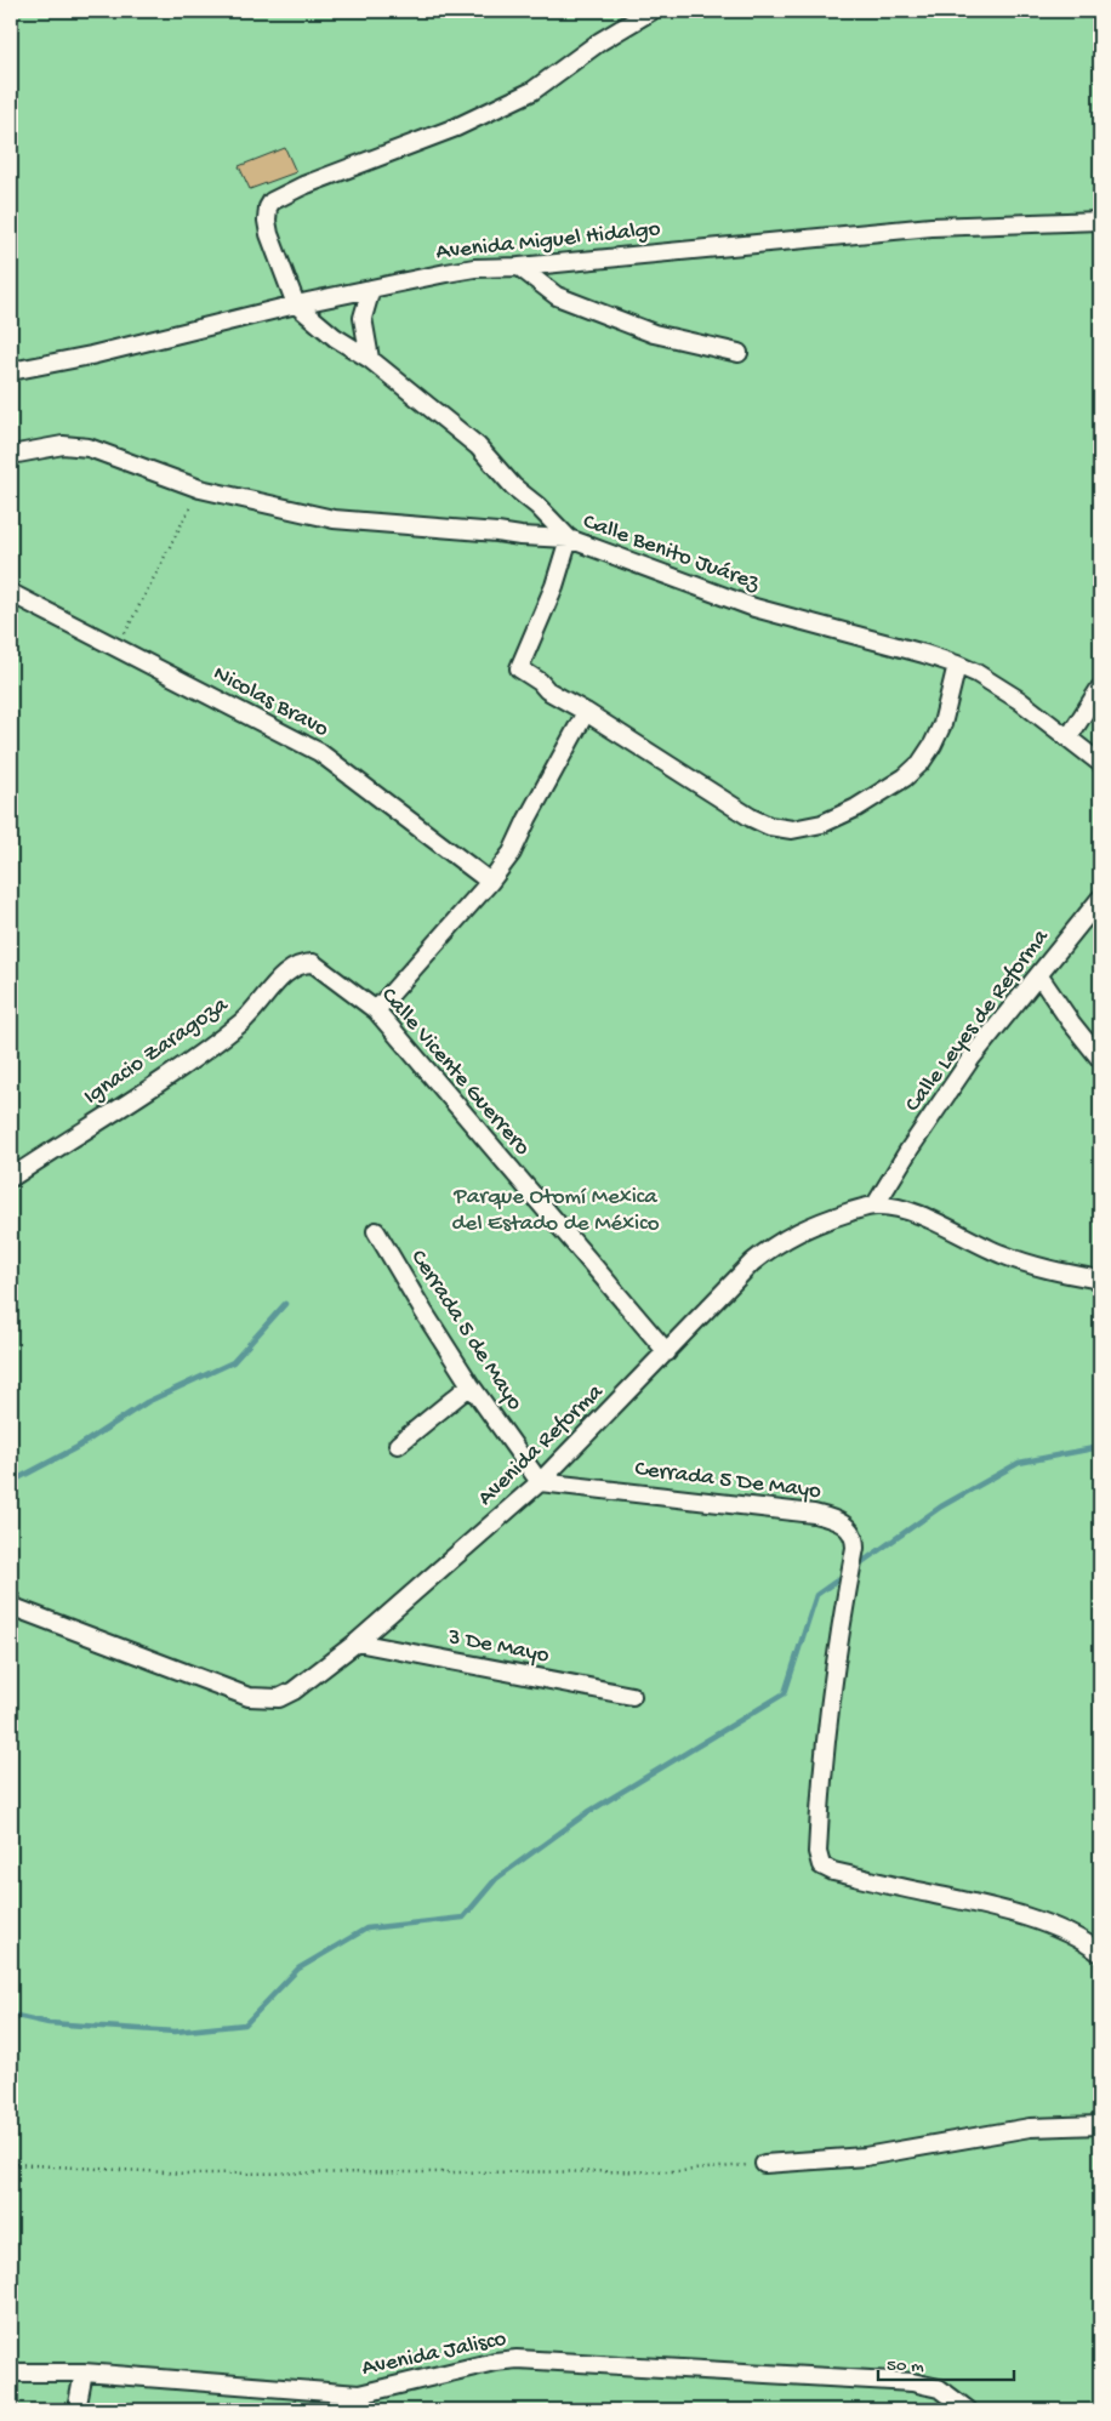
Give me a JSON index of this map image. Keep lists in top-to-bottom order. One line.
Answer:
{"streets":{"street":["Avenida Miguel Hidalgo","Calle Benito Juárez","Nicolas Bravo","Calle Leyes de Reforma","Ignacio Zaragoza","Calle Vicente Guerrero","Cerrada 5 de Mayo","Avenida Reforma","Cerrada 5 De Mayo","3 De Mayo","Avenida Jalisco"]},"crossings":[["Calle Leyes de Reforma","Avenida Reforma"],["Ignacio Zaragoza","Calle Vicente Guerrero"],["Calle Vicente Guerrero","Avenida Reforma"],["Cerrada 5 de Mayo","Avenida Reforma"],["Cerrada 5 de Mayo","Cerrada 5 De Mayo"],["Avenida Reforma","Cerrada 5 De Mayo"],["Avenida Reforma","3 De Mayo"]],"parks":["Parque Otomí Mexica del Estado de México"],"scale_bar":"50 m"}
